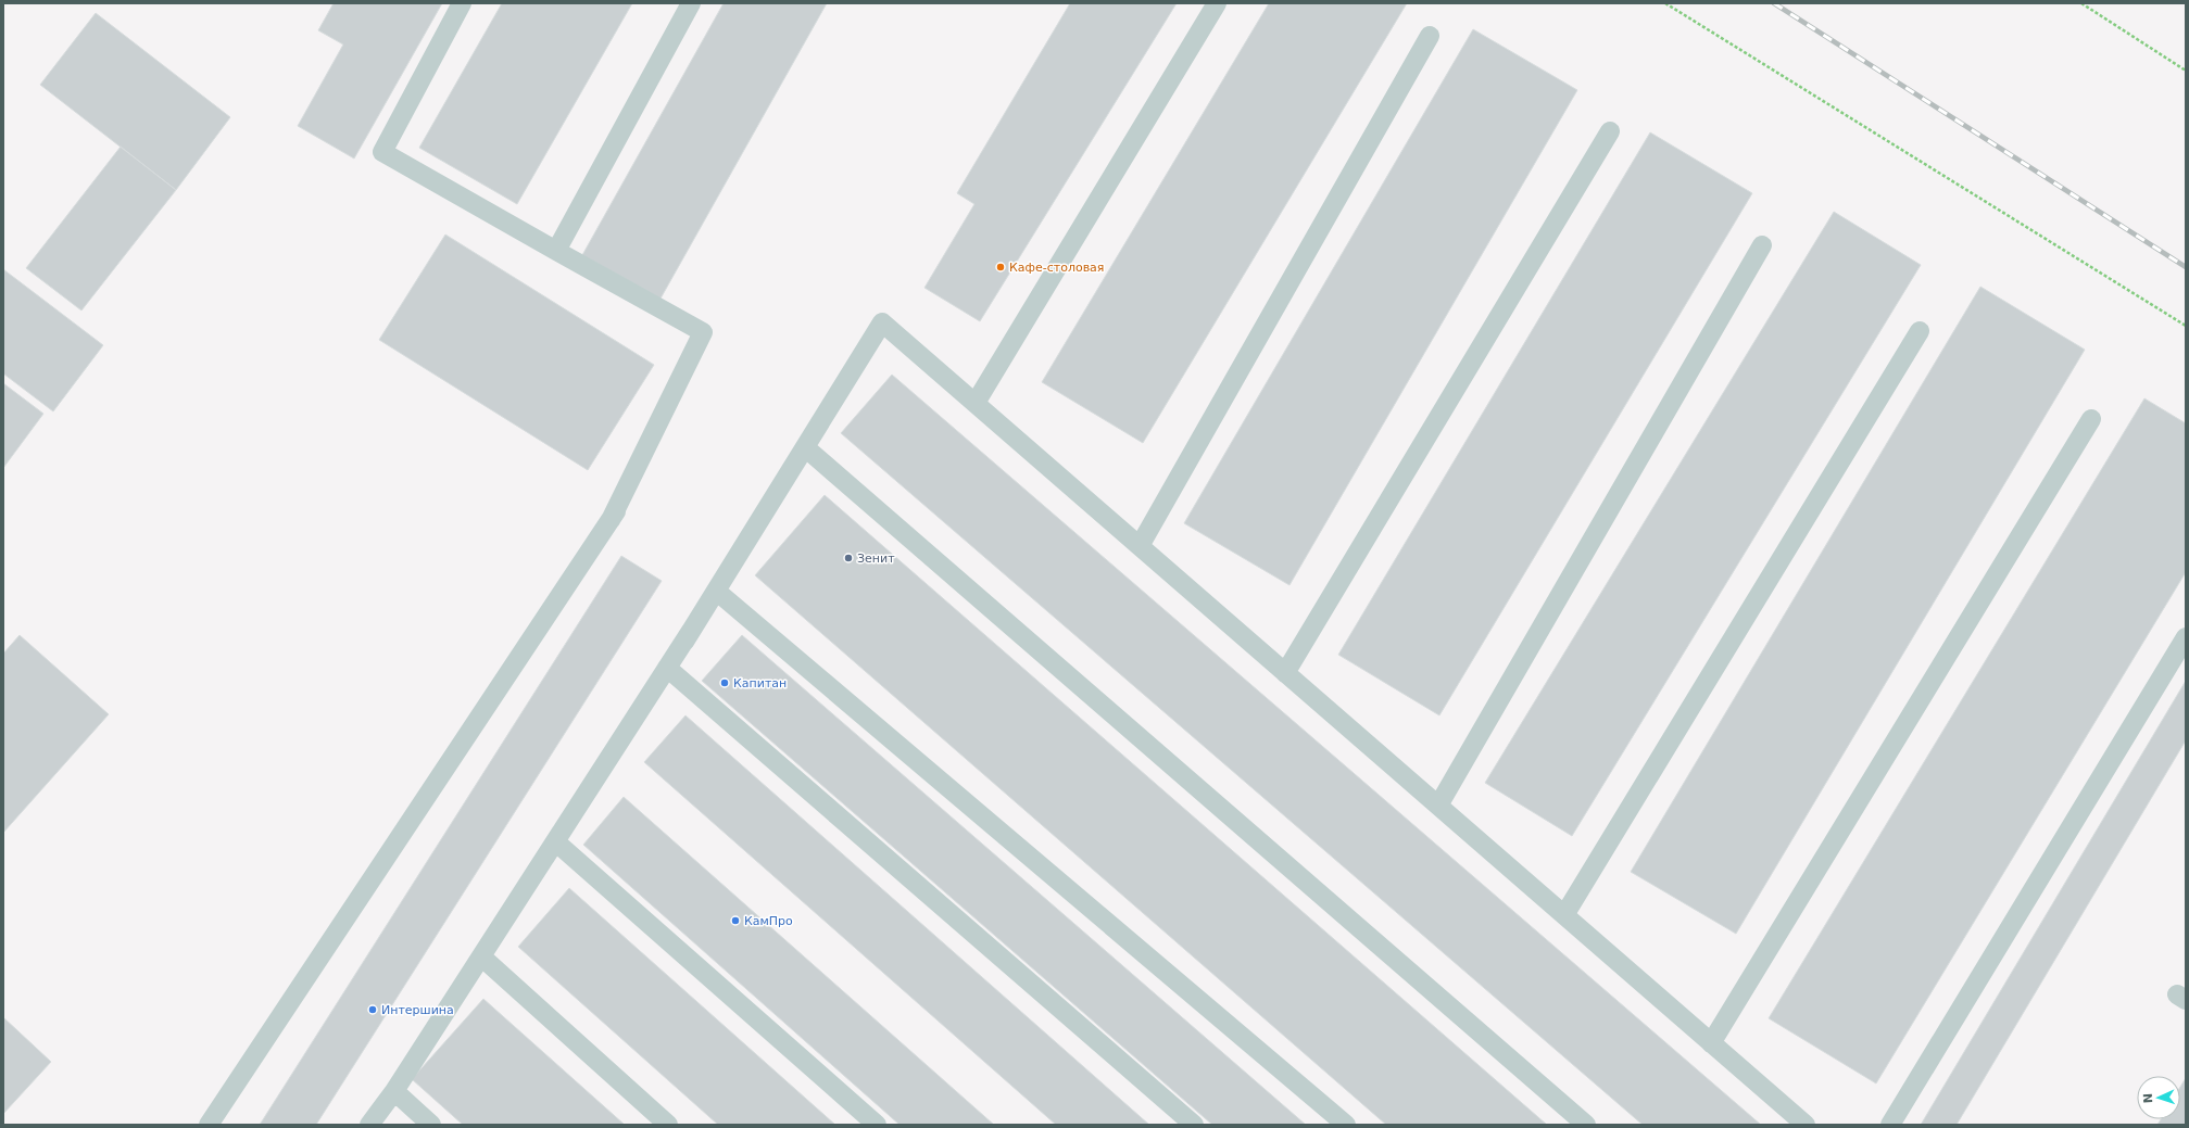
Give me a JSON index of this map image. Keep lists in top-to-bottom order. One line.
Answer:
{"places":["Кафе-столовая","Зенит","Капитан","КамПро","Интершина"],"north":"left"}
